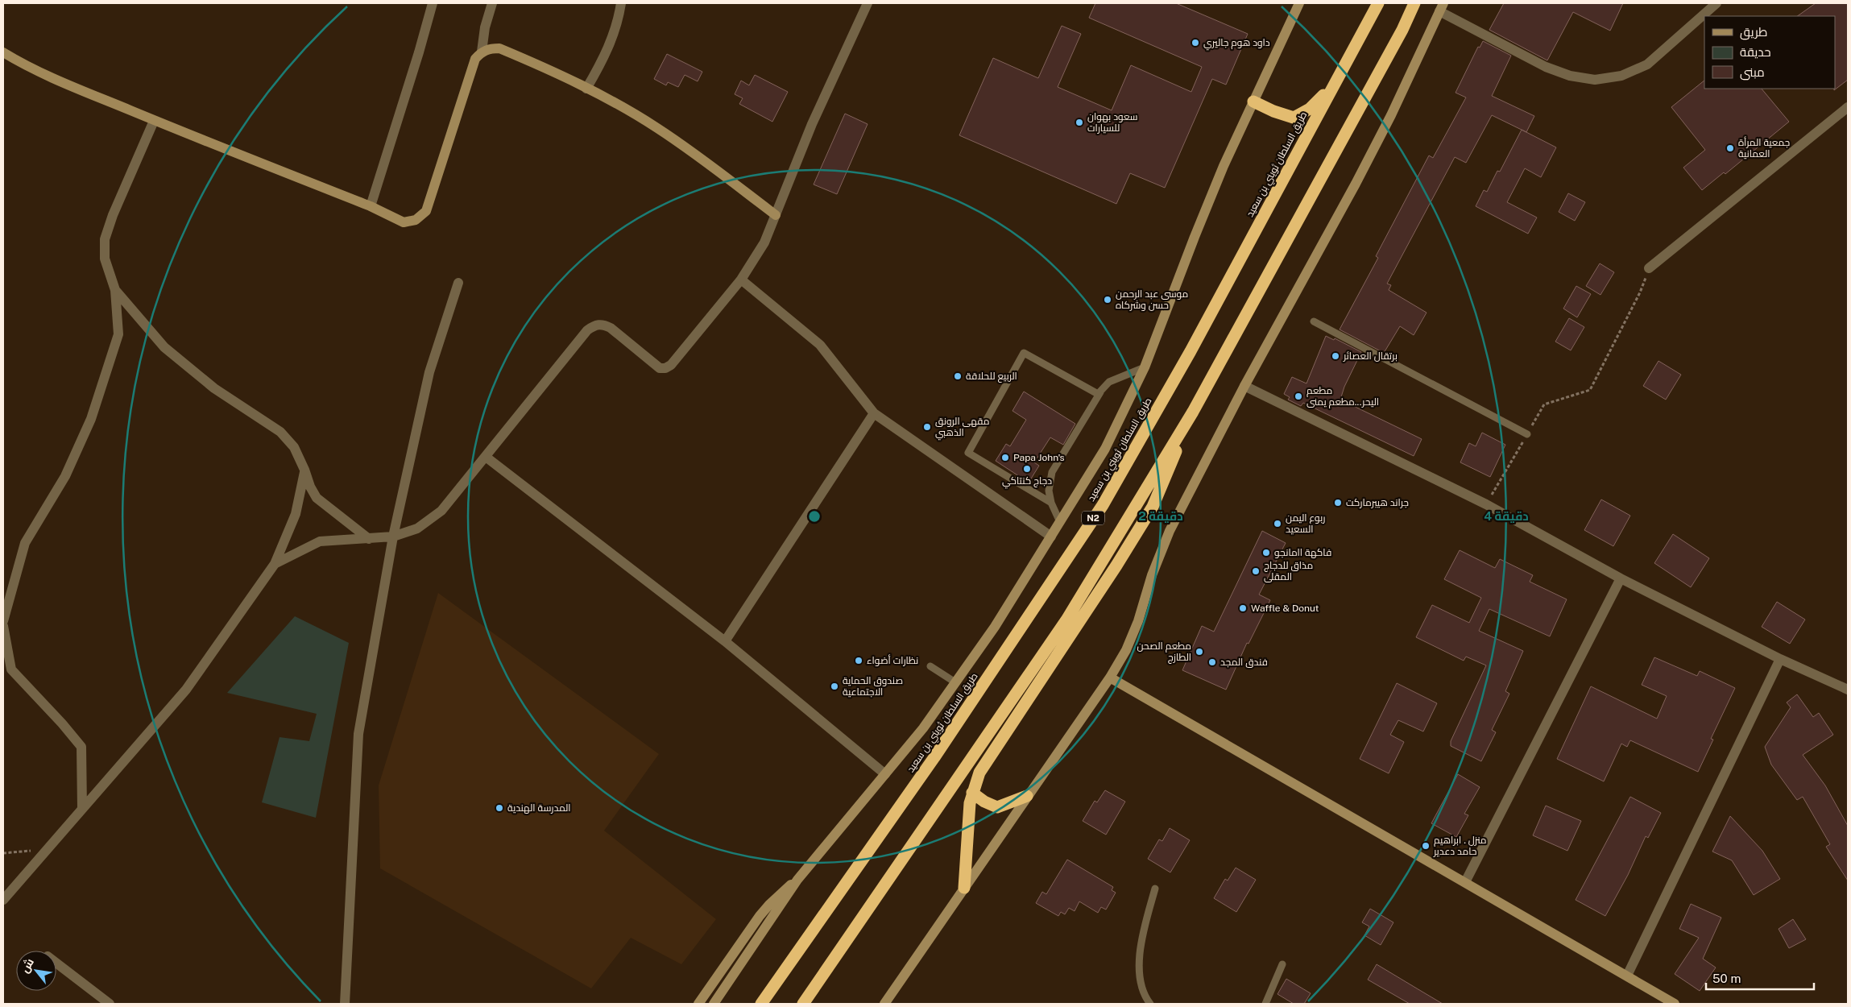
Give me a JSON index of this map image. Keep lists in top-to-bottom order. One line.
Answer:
{"streets":{"highway":["طريق السلطان ثويني بن سعيد","N2"]},"places":["داود هوم جاليري","سعود بهوان للسيارات","جمعية المرأة العمانية","موسى عبد الرحمن حسن وشركاه","برتقال العصاىٔر","الربيع للحلاقة","مطعم اليحر...مطعم يمنى","مقهى الرونق الذهبي","Papa John's","دجاج كنتاكي","جراند ه‍يبرماركت","ربوع اليمن السعيد","فاكه‍ة اامانجو","مذاق للدجاج المقلى","Waffle & Donut","مطعم الصحن الطازج","نظارات أضواء","فندق المجد","صندوق الحماية الاجتماعية","المدرسة الهندية","منزل . ابراهيم حامد دعدير"],"legend":["طريق","حديقة","مبنى"],"scale_bar":"50 m","north":"top left","rings":["2 دقيقة","4 دقيقة"]}
